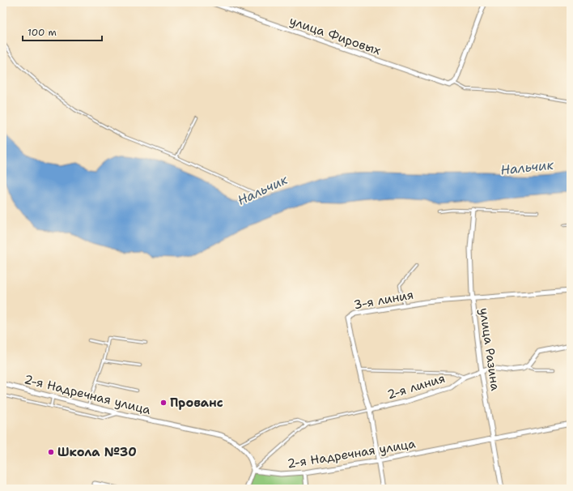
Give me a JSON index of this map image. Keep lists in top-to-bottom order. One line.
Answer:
{"streets":{"street":["улица Фировых","3-я линия","улица Разина","2-я линия","2-я Надречная улица"]},"crossings":[["3-я линия","улица Разина"],["3-я линия","2-я линия"],["3-я линия","2-я Надречная улица"],["улица Разина","2-я линия"],["улица Разина","2-я Надречная улица"]],"water":["Нальчик"],"places":["Прованс","Школа №30"],"scale_bar":"100 m"}
